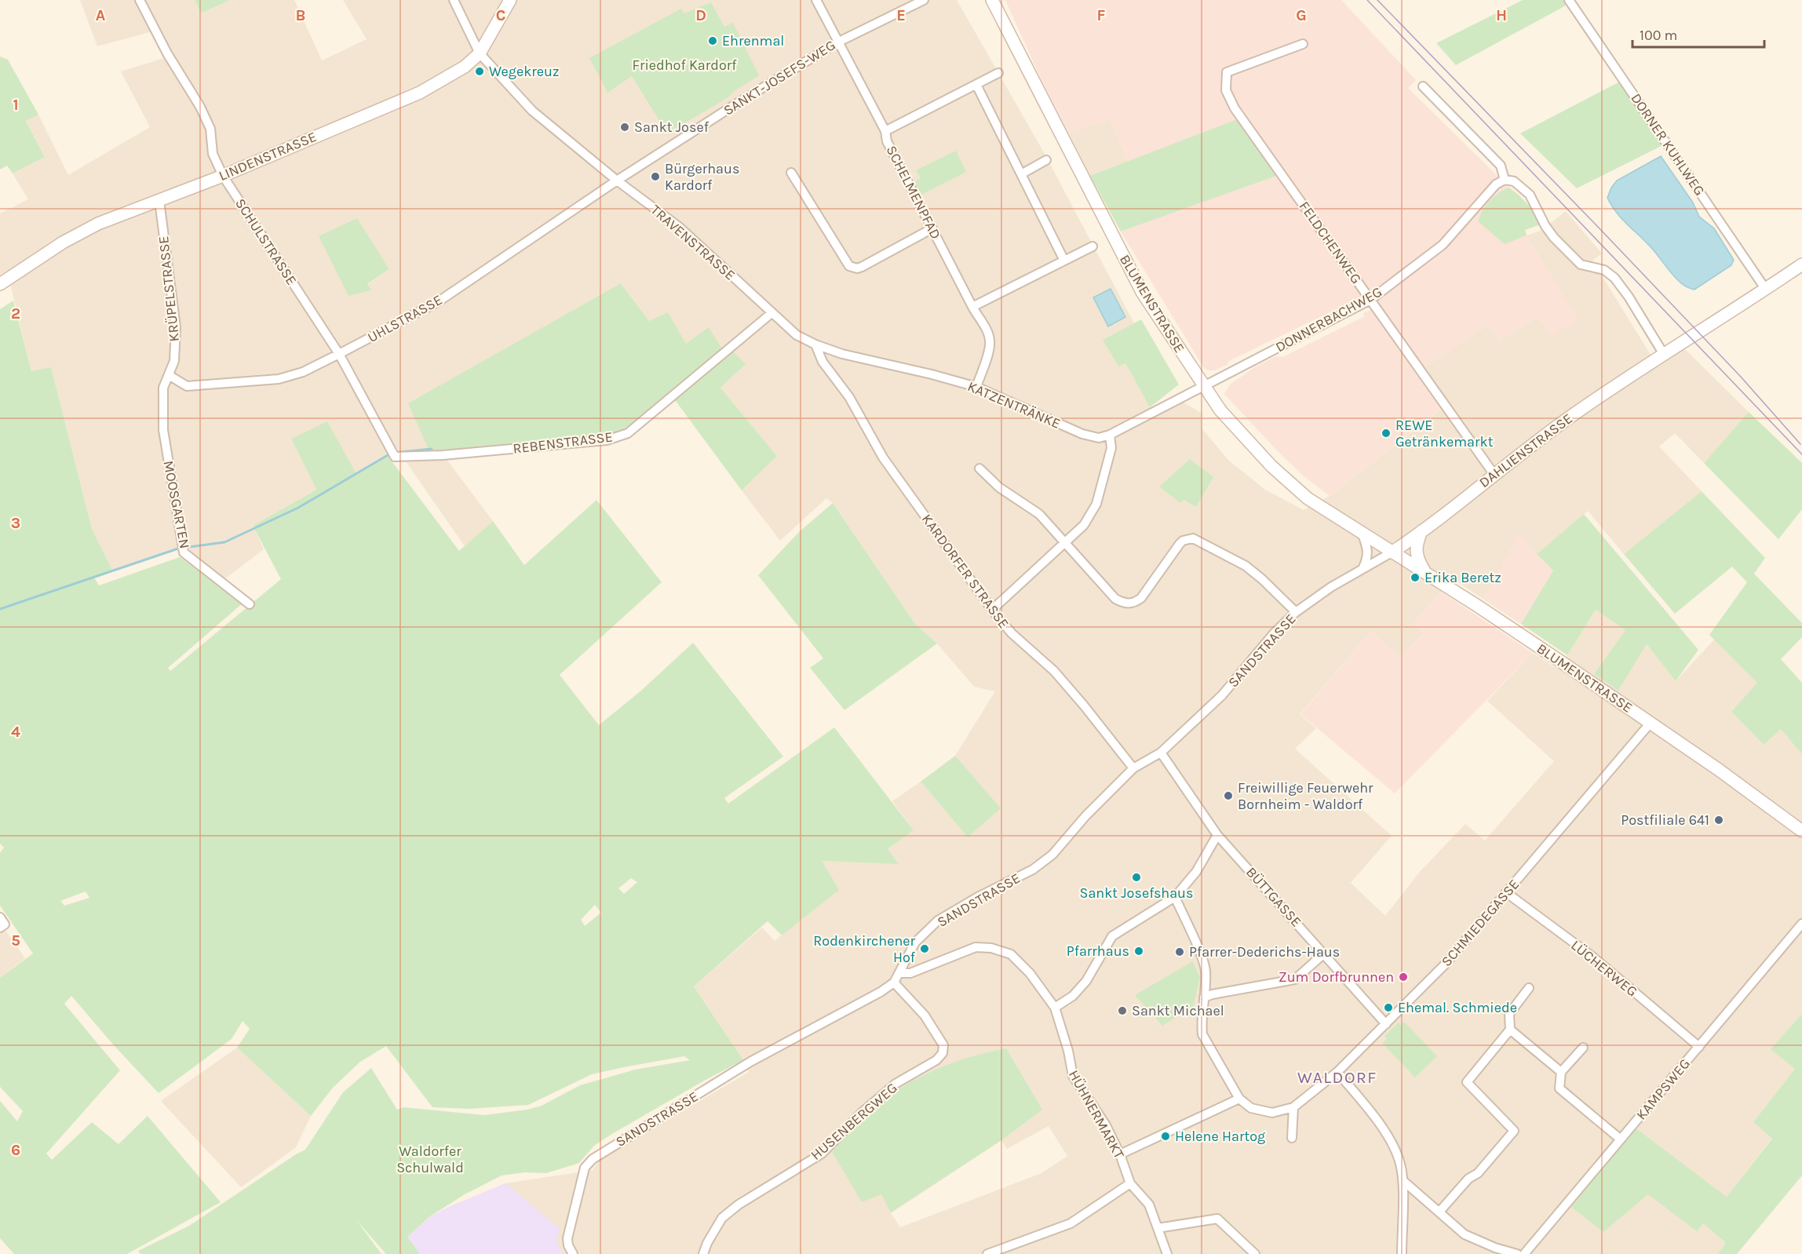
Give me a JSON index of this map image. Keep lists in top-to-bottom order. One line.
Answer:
{"streets":{"main road":["LINDENSTRASSE","BLUMENSTRASSE","DAHLIENSTRASSE"],"street":["SANKT-JOSEFS-WEG","DORNER KUHLWEG","SCHELMENPFAD","SCHULSTRASSE","TRAVENSTRASSE","FELDCHENWEG","KRÜPELSTRASSE","UHLSTRASSE","DONNERBACHWEG","KATZENTRÄNKE","REBENSTRASSE","MOOSGARTEN","KARDORFER STRASSE","SANDSTRASSE","BÜTTGASSE","SCHMIEDEGASSE","LÜCHERWEG","KAMPSWEG","HÜHNERMARKT","HUSENBERGWEG"]},"crossings":[["SANKT-JOSEFS-WEG","SCHELMENPFAD"],["SANKT-JOSEFS-WEG","TRAVENSTRASSE"],["SANKT-JOSEFS-WEG","UHLSTRASSE"],["DORNER KUHLWEG","DAHLIENSTRASSE"],["LINDENSTRASSE","SCHULSTRASSE"],["LINDENSTRASSE","TRAVENSTRASSE"],["LINDENSTRASSE","KRÜPELSTRASSE"],["SCHELMENPFAD","KATZENTRÄNKE"],["SCHULSTRASSE","UHLSTRASSE"],["SCHULSTRASSE","REBENSTRASSE"],["TRAVENSTRASSE","UHLSTRASSE"],["TRAVENSTRASSE","KATZENTRÄNKE"],["TRAVENSTRASSE","REBENSTRASSE"],["TRAVENSTRASSE","KARDORFER STRASSE"],["FELDCHENWEG","DONNERBACHWEG"],["FELDCHENWEG","DAHLIENSTRASSE"],["KRÜPELSTRASSE","UHLSTRASSE"],["KRÜPELSTRASSE","MOOSGARTEN"],["BLUMENSTRASSE","DONNERBACHWEG"],["BLUMENSTRASSE","KATZENTRÄNKE"],["BLUMENSTRASSE","DAHLIENSTRASSE"],["BLUMENSTRASSE","SANDSTRASSE"],["BLUMENSTRASSE","SCHMIEDEGASSE"],["UHLSTRASSE","MOOSGARTEN"],["DONNERBACHWEG","KATZENTRÄNKE"],["KATZENTRÄNKE","KARDORFER STRASSE"],["DAHLIENSTRASSE","SANDSTRASSE"],["KARDORFER STRASSE","SANDSTRASSE"],["SANDSTRASSE","BÜTTGASSE"],["SANDSTRASSE","HÜHNERMARKT"],["SANDSTRASSE","HUSENBERGWEG"],["BÜTTGASSE","SCHMIEDEGASSE"],["SCHMIEDEGASSE","LÜCHERWEG"],["LÜCHERWEG","KAMPSWEG"]],"districts":["WALDORF"],"parks":["Friedhof Kardorf","Waldorfer Schulwald"],"places":["Ehrenmal","Wegekreuz","Sankt Josef","Bürgerhaus Kardorf","REWE Getränkemarkt","Erika Beretz","Freiwillige Feuerwehr Bornheim - Waldorf","Postfiliale 641","Sankt Josefshaus","Rodenkirchener Hof","Pfarrhaus","Pfarrer-Dederichs-Haus","Zum Dorfbrunnen","Ehemal. Schmiede","Sankt Michael","Helene Hartog"],"scale_bar":"100 m","grid":{"columns":["A","B","C","D","E","F","G","H"],"rows":["1","2","3","4","5","6"]}}
